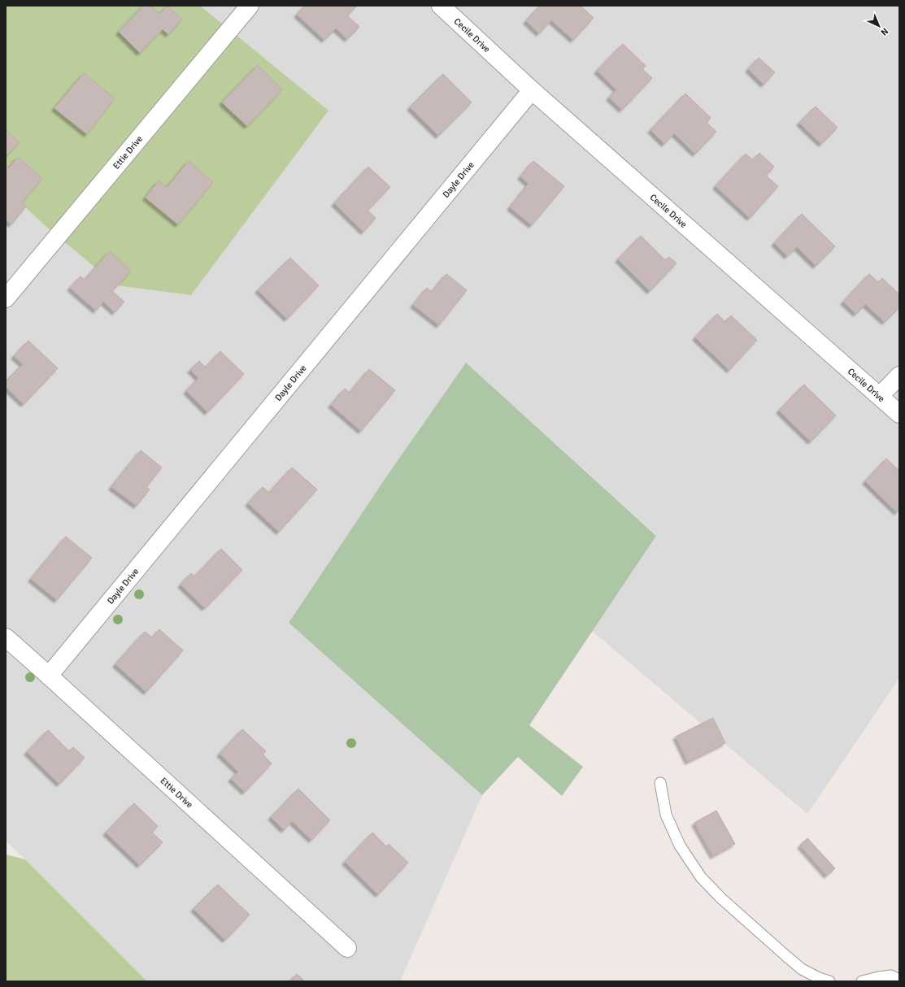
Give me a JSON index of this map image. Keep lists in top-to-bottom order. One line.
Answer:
{"streets":{"street":["Cecile Drive","Ettie Drive","Dayle Drive"]},"crossings":[["Cecile Drive","Dayle Drive"],["Ettie Drive","Dayle Drive"]],"north":"bottom right"}
